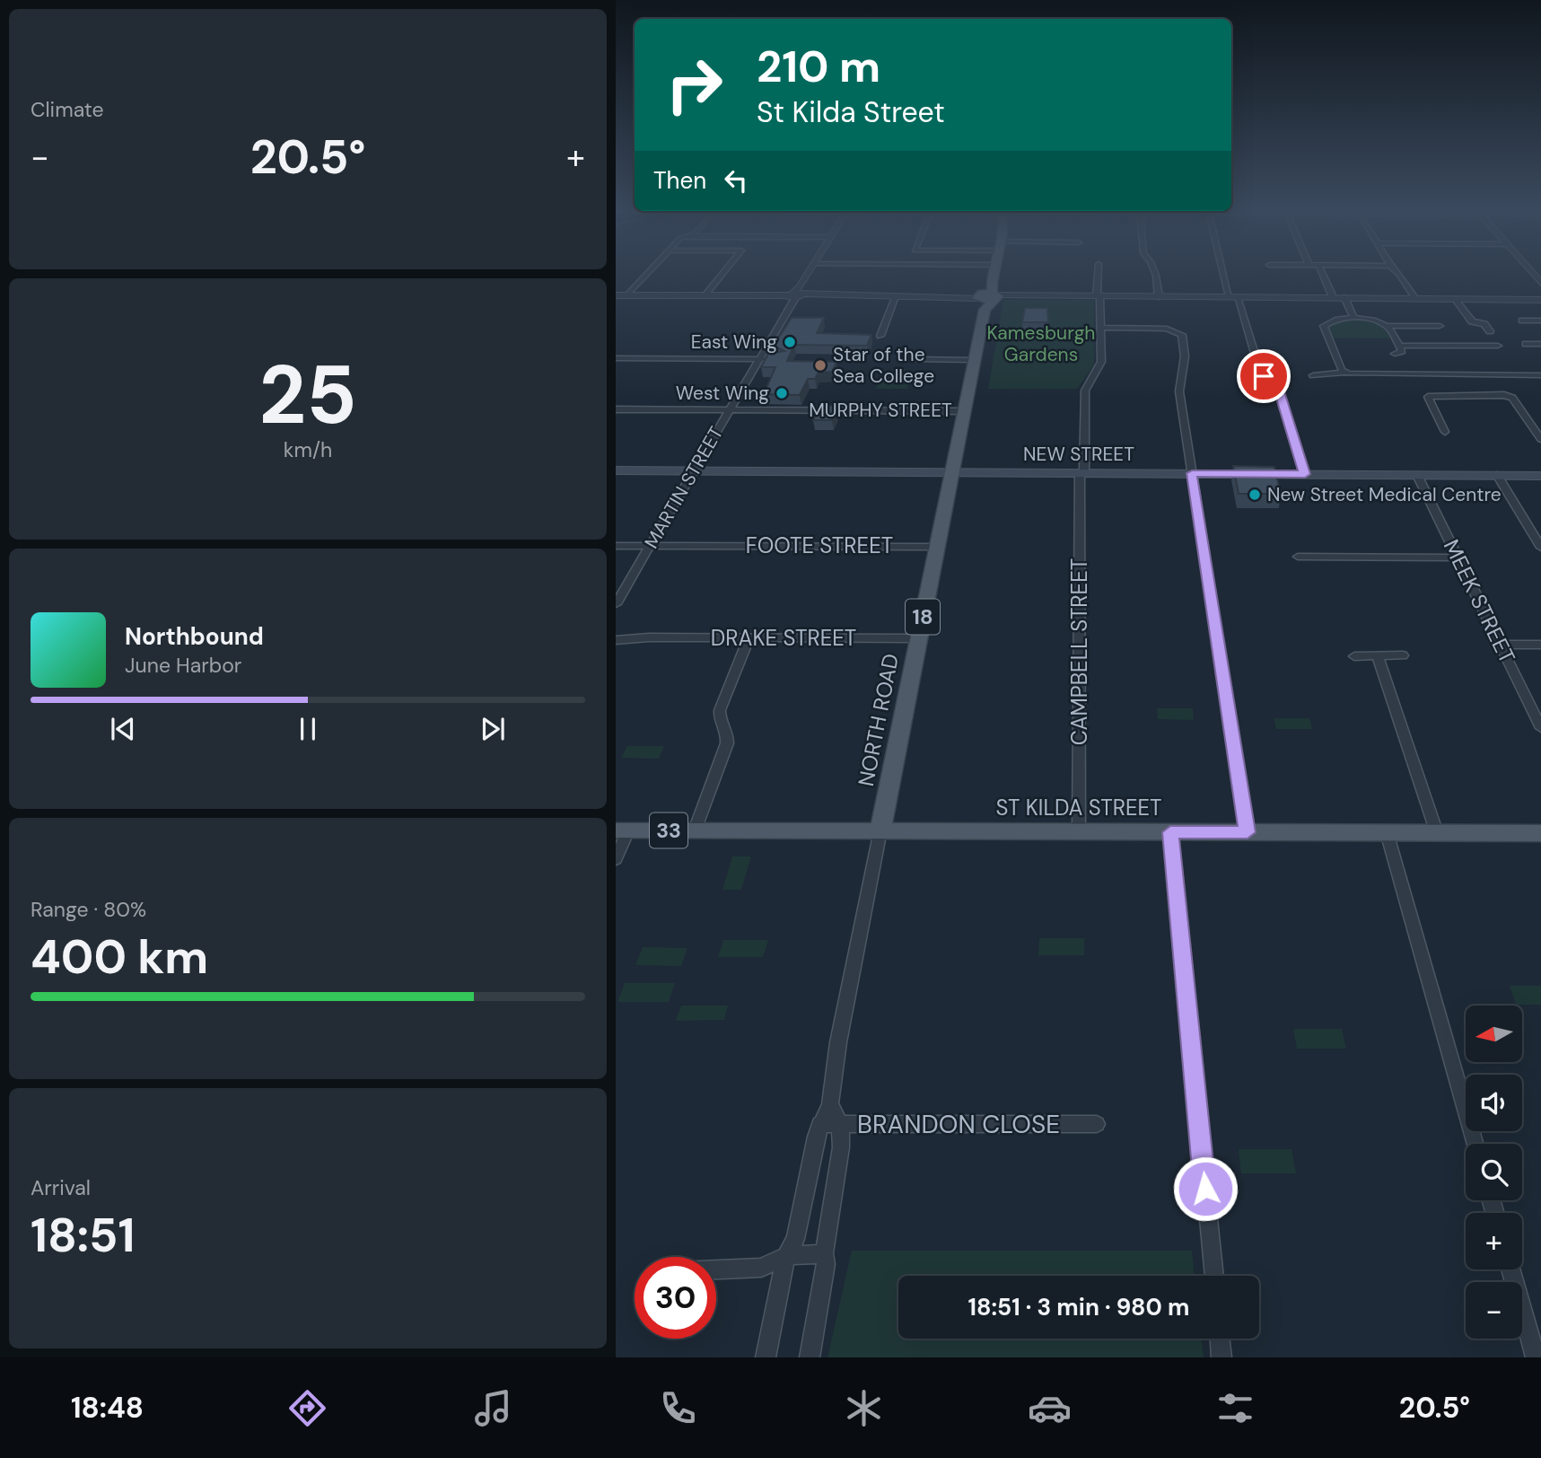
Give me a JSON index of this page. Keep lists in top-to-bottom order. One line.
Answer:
{"streets":{"main road":["NEW STREET","18","NORTH ROAD","ST KILDA STREET","33"],"street":["MURPHY STREET","MARTIN STREET","FOOTE STREET","MEEK STREET","DRAKE STREET","CAMPBELL STREET","BRANDON CLOSE"]},"crossings":[["MURPHY STREET","MARTIN STREET"],["MURPHY STREET","NORTH ROAD"],["NEW STREET","MARTIN STREET"],["NEW STREET","MEEK STREET"],["NEW STREET","CAMPBELL STREET"],["NEW STREET","NORTH ROAD"],["MARTIN STREET","FOOTE STREET"],["FOOTE STREET","NORTH ROAD"],["DRAKE STREET","NORTH ROAD"],["CAMPBELL STREET","ST KILDA STREET"],["NORTH ROAD","ST KILDA STREET"],["NORTH ROAD","BRANDON CLOSE"]],"parks":["Kamesburgh Gardens"],"places":["East Wing","Star of the Sea College","West Wing","New Street Medical Centre"],"north":"left","page":{"tile":["Climate",["25","km/h"],["Range · 80%","400 km"],["Arrival","18:51"]],"turn":["210 m","St Kilda Street"],"heat":["−","20.5°","+"],"then":"Then","song":["Northbound","June Harbor"],"map_buttons":["+","−"],"limit":"30","trip":"18:51 · 3 min · 980 m","tabs":["18:48","20.5°"]}}
